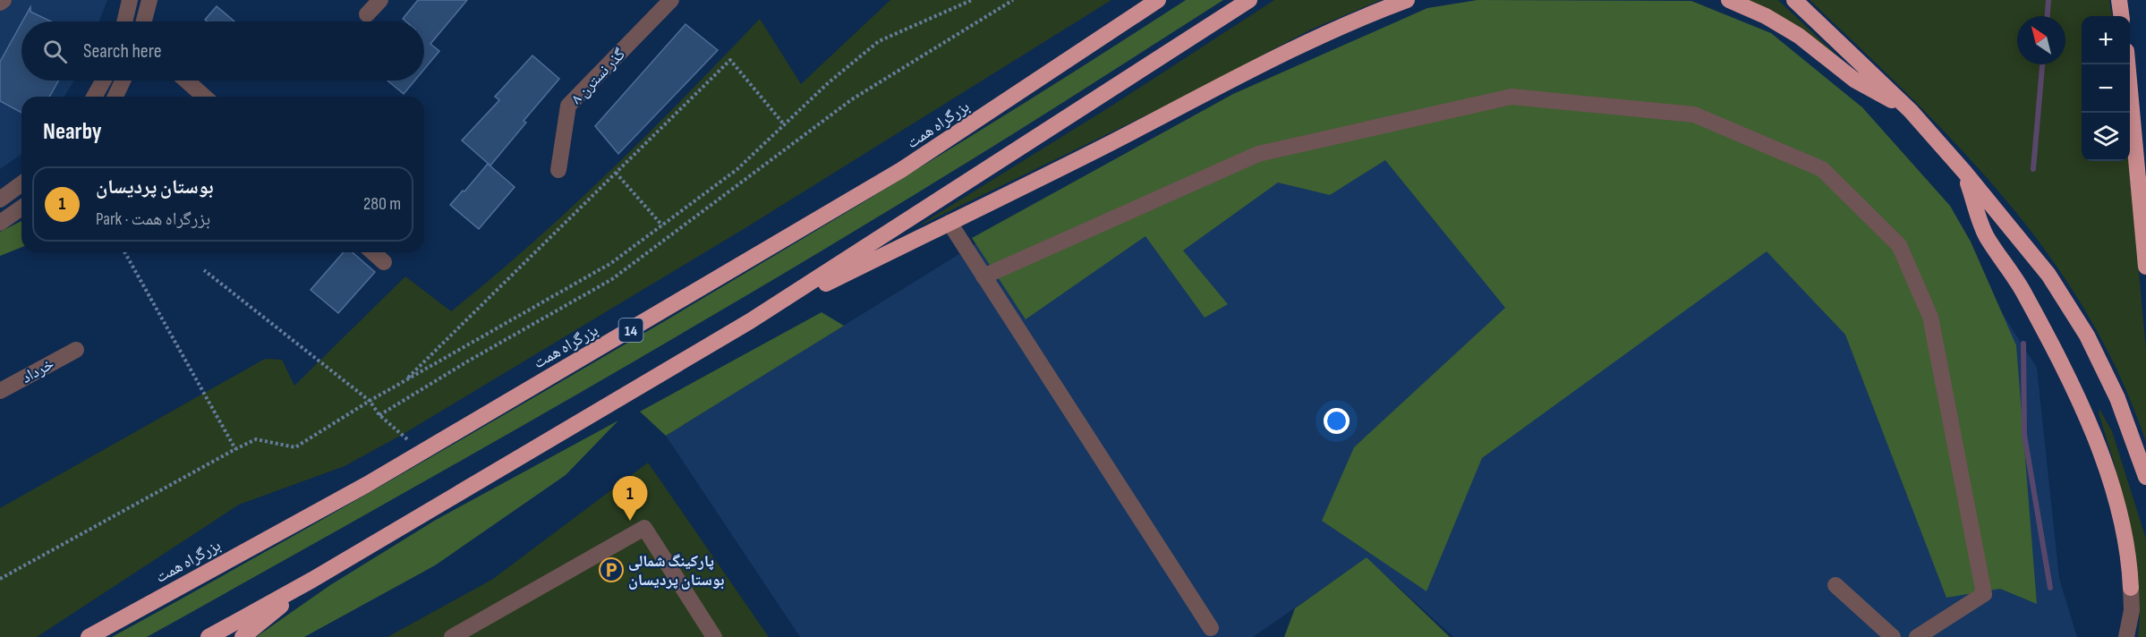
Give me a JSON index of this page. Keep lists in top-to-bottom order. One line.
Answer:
{"streets":{"highway":["بزرگراه همت","14"],"street":["گذر نسترن ۸","خرداد"]},"places":{"parking":["پارکینگ شمالی بوستان پردیسان"]},"north":"top left","page":{"map_buttons":["+","−"],"search":"Search here","heading":"Nearby","list":[{"mark":"1","name":"بوستان پردیسان","note":"Park · بزرگراه همت","value":"280 m"}],"pins":"1"}}
